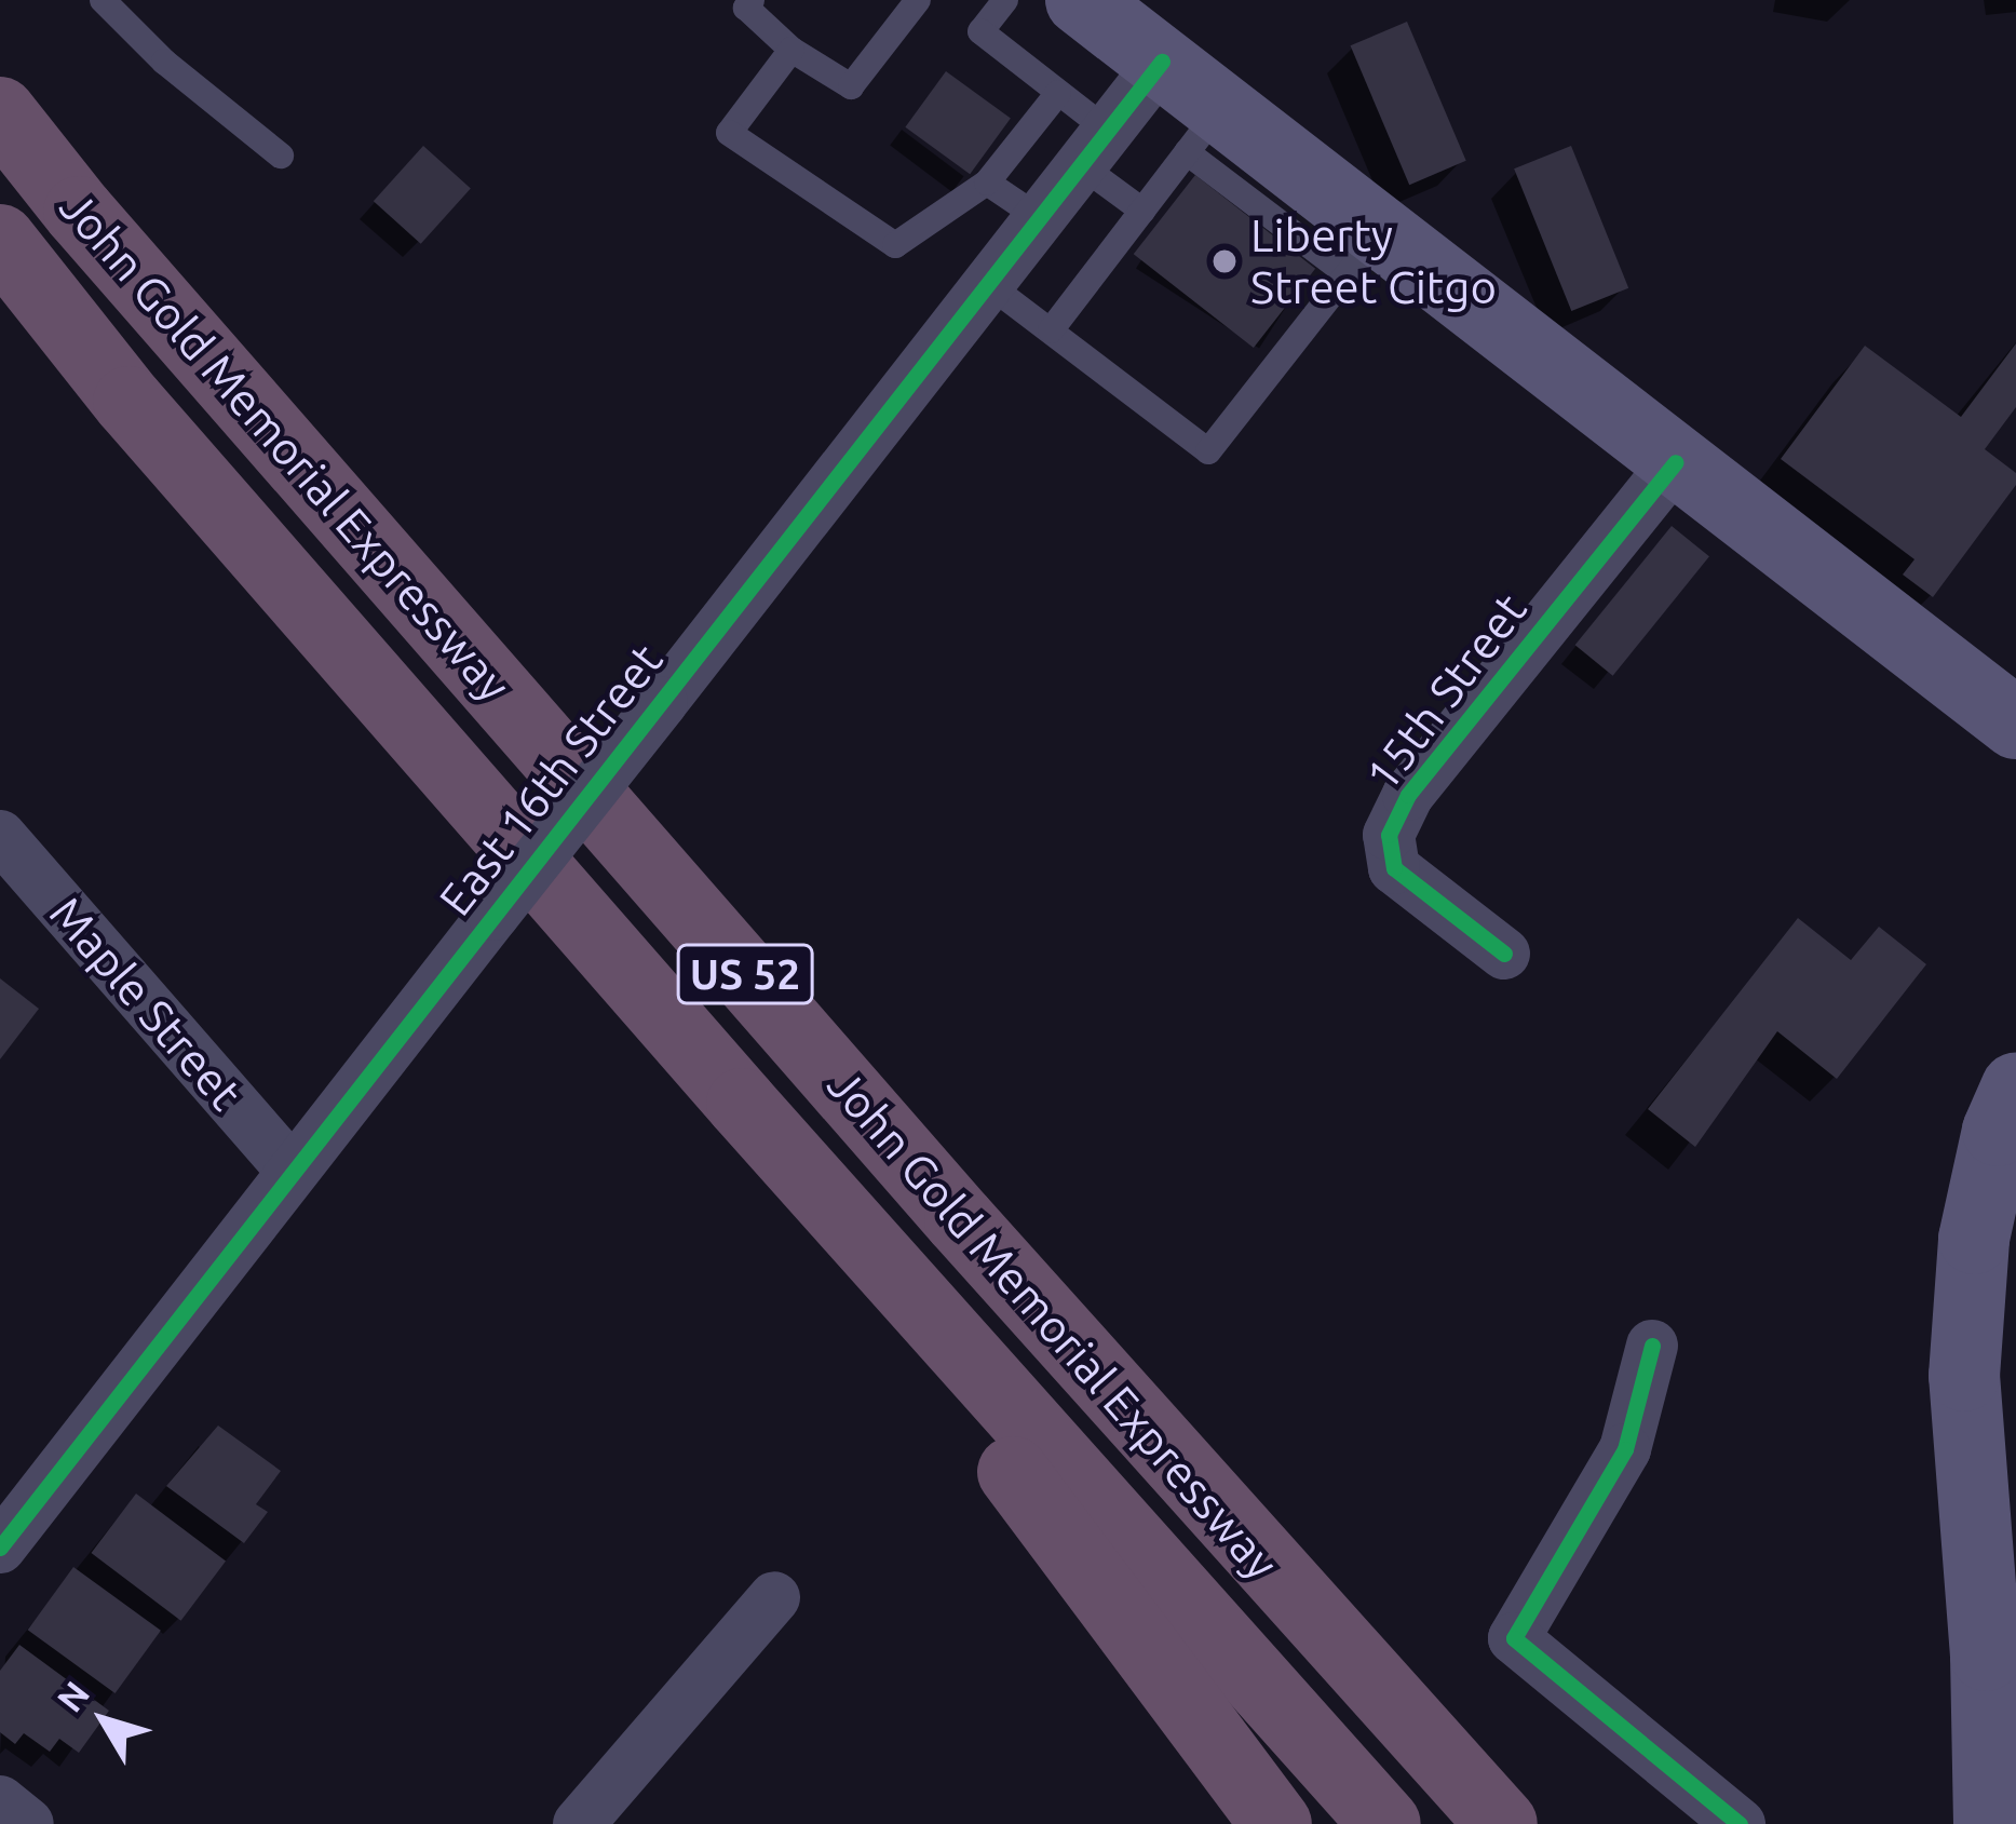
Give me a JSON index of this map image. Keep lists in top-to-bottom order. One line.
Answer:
{"streets":{"highway":["John Gold Memorial Expressway","US 52"],"street":["15th Street","East 16th Street","Maple Street"]},"crossings":[["East 16th Street","Maple Street"]],"places":["Liberty Street Citgo"],"north":"top left"}
